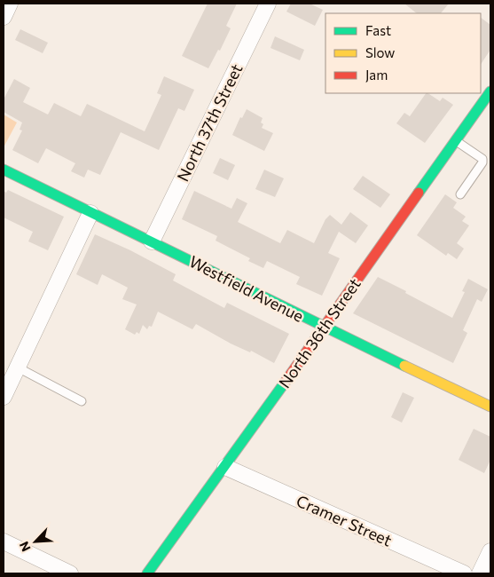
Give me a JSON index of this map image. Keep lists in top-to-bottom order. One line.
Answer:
{"streets":{"street":["North 37th Street","Westfield Avenue","North 36th Street","Cramer Street"]},"crossings":[["North 37th Street","Westfield Avenue"],["Westfield Avenue","North 36th Street"],["North 36th Street","Cramer Street"]],"legend":["Fast","Slow","Jam"],"north":"bottom left"}
